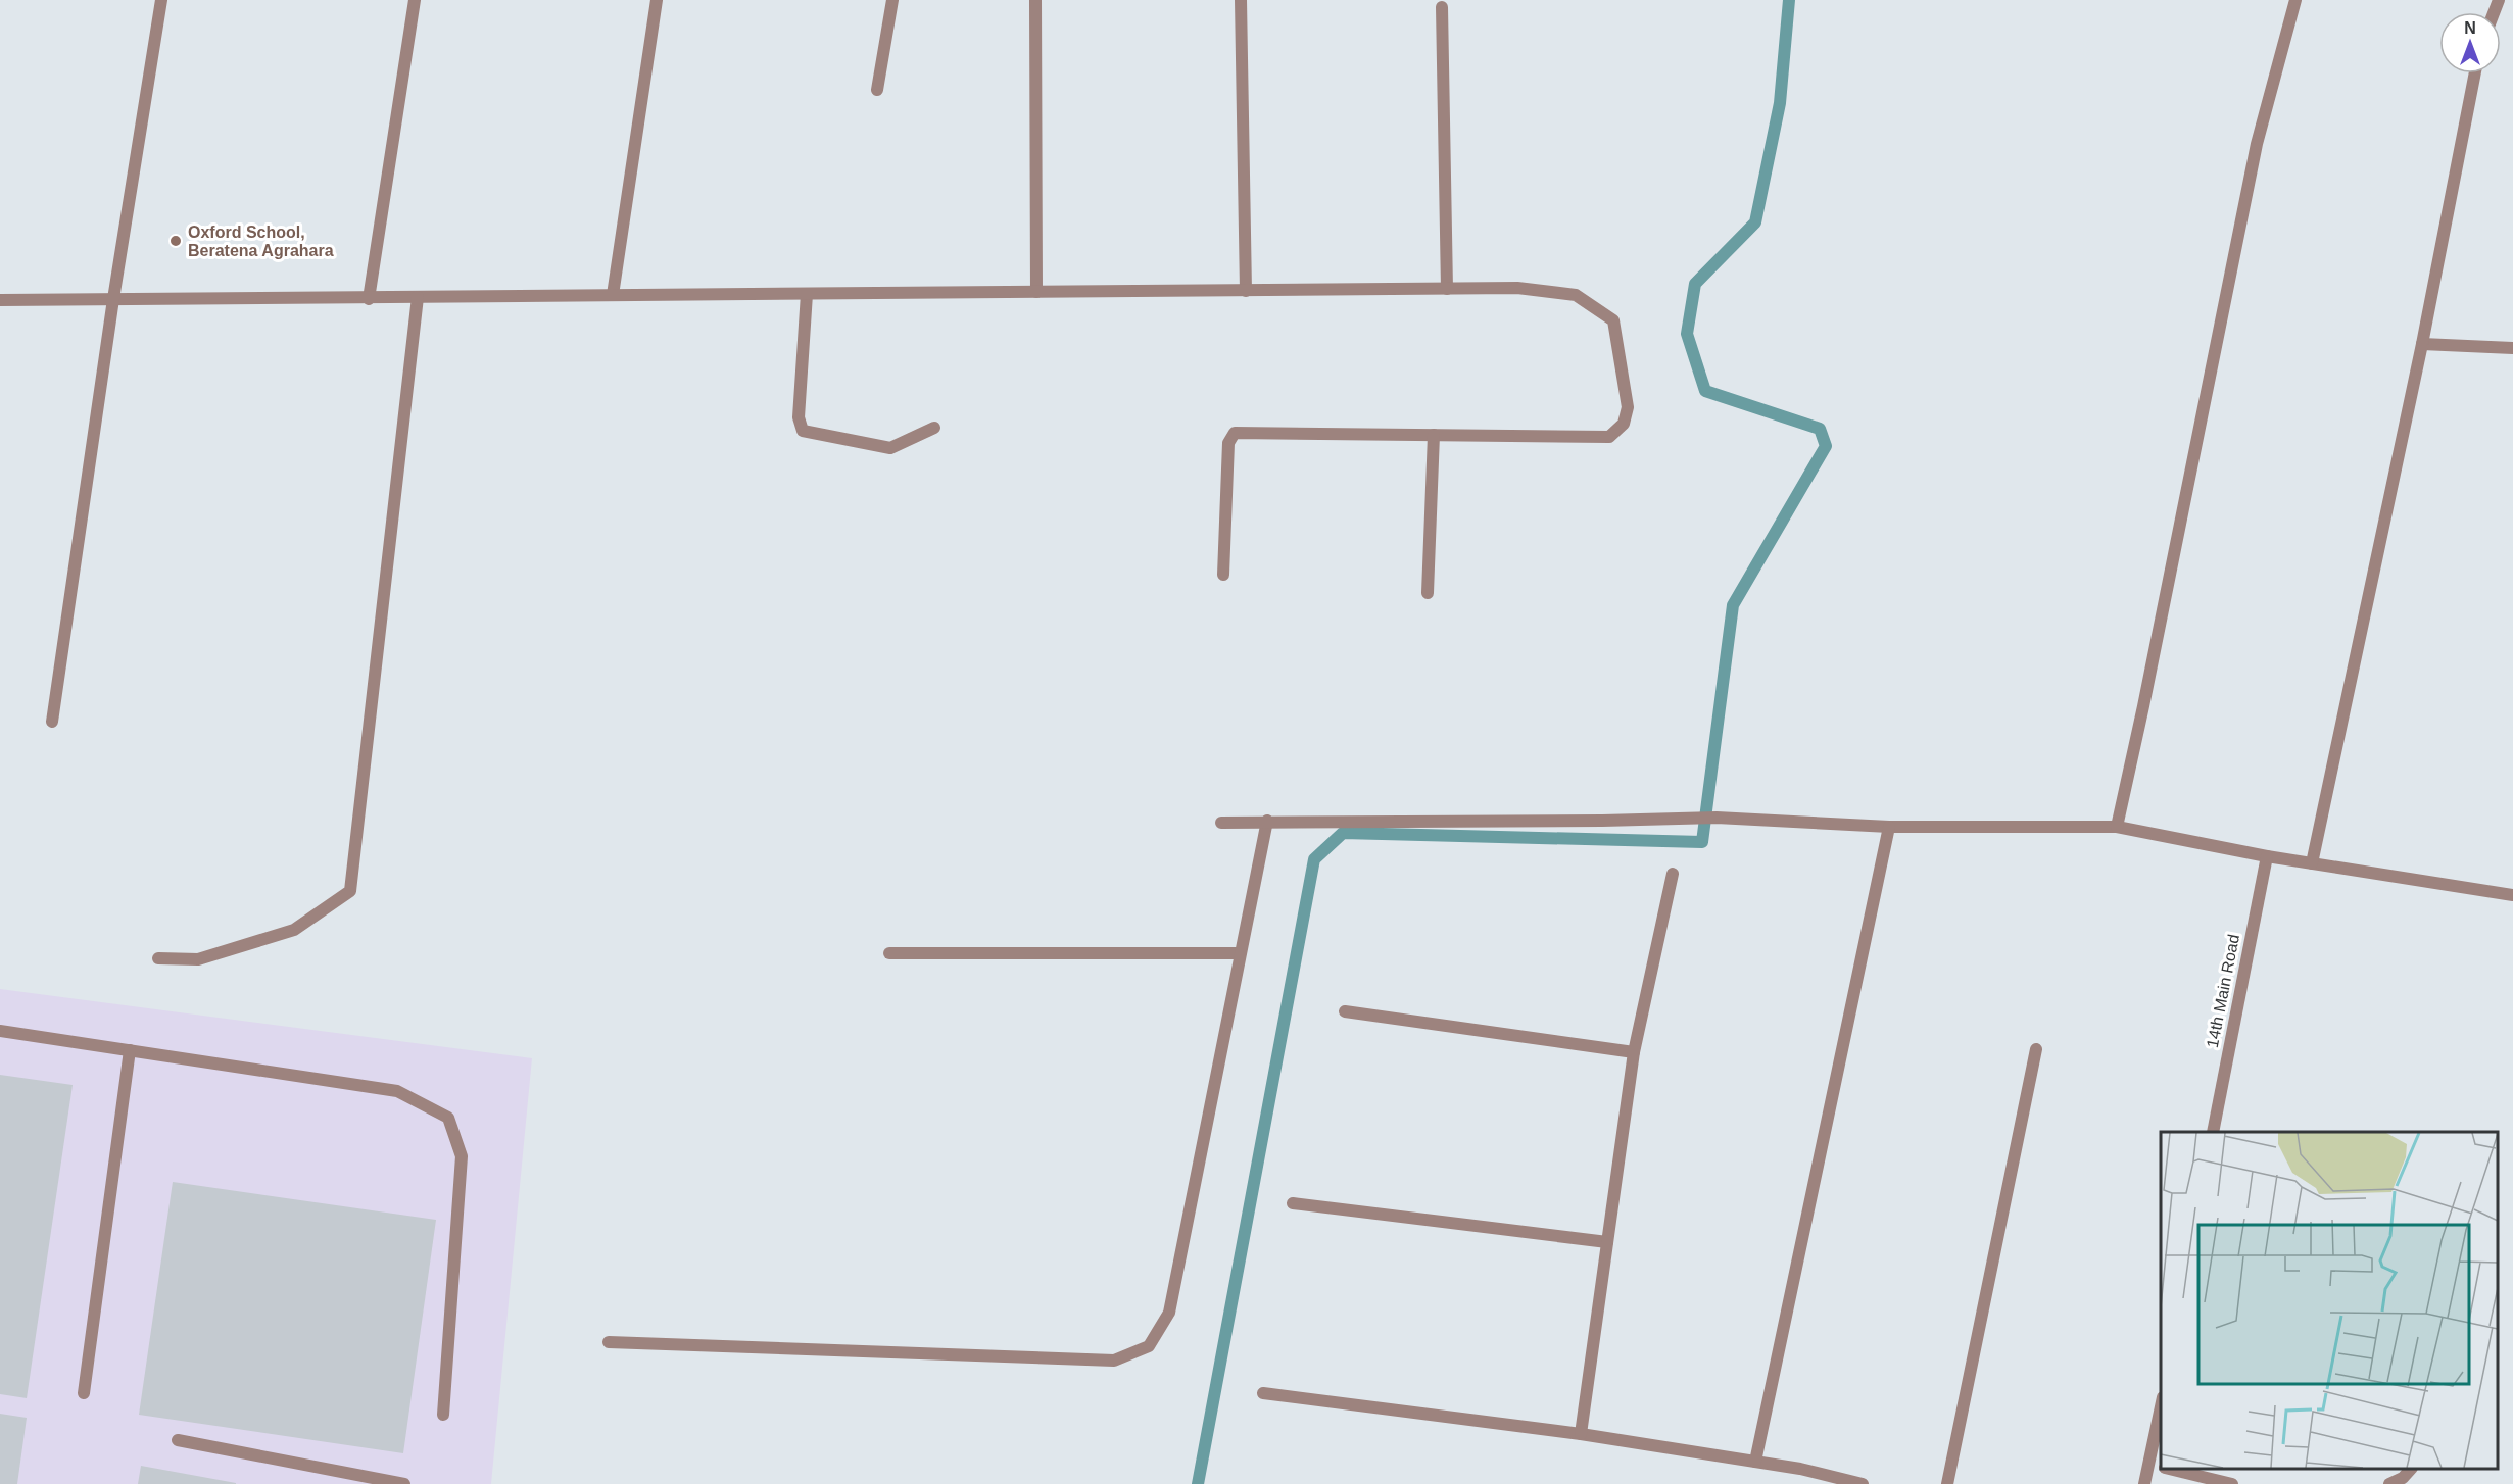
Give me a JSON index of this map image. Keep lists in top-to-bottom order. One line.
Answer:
{"streets":{"street":["14th Main Road"]},"places":["Oxford School, Beratena Agrahara"],"north":"top"}
